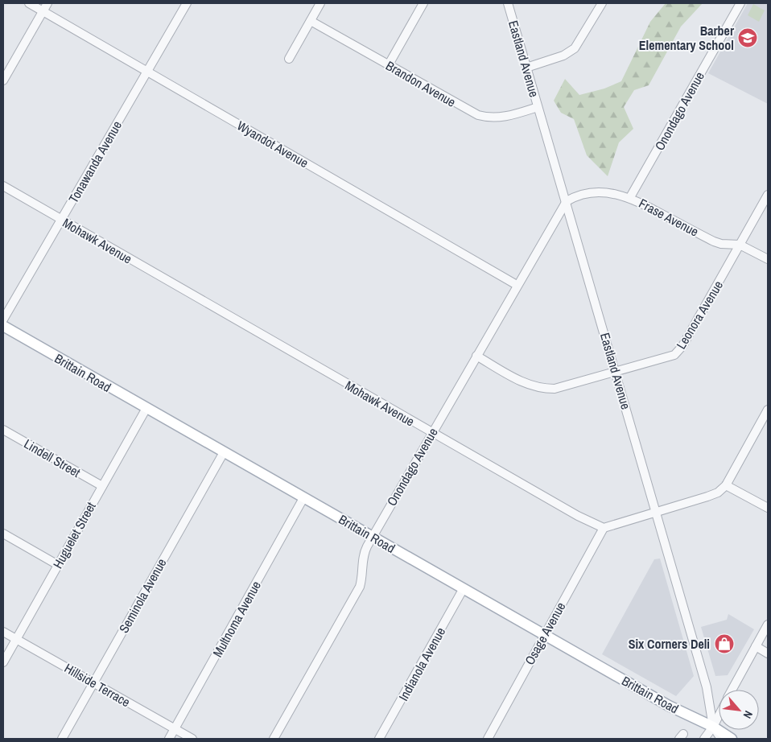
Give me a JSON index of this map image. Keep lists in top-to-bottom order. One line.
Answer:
{"streets":{"main road":["Brittain Road"],"street":["Eastland Avenue","Brandon Avenue","Onondago Avenue","Wyandot Avenue","Tonawanda Avenue","Frase Avenue","Mohawk Avenue","Leonora Avenue","Lindell Street","Huguelet Street","Seminola Avenue","Multnoma Avenue","Osage Avenue","Indianola Avenue","Hillside Terrace"]},"crossings":[["Eastland Avenue","Brandon Avenue"],["Eastland Avenue","Onondago Avenue"],["Eastland Avenue","Frase Avenue"],["Eastland Avenue","Leonora Avenue"],["Eastland Avenue","Brittain Road"],["Onondago Avenue","Wyandot Avenue"],["Onondago Avenue","Frase Avenue"],["Onondago Avenue","Mohawk Avenue"],["Onondago Avenue","Leonora Avenue"],["Onondago Avenue","Brittain Road"],["Wyandot Avenue","Tonawanda Avenue"],["Tonawanda Avenue","Mohawk Avenue"],["Frase Avenue","Leonora Avenue"],["Mohawk Avenue","Osage Avenue"],["Brittain Road","Huguelet Street"],["Brittain Road","Seminola Avenue"],["Brittain Road","Multnoma Avenue"],["Brittain Road","Osage Avenue"],["Brittain Road","Indianola Avenue"],["Lindell Street","Huguelet Street"],["Huguelet Street","Hillside Terrace"],["Seminola Avenue","Hillside Terrace"],["Multnoma Avenue","Hillside Terrace"]],"places":{"school or university":["Barber Elementary School"],"shop":["Six Corners Deli"]},"north":"bottom right"}
